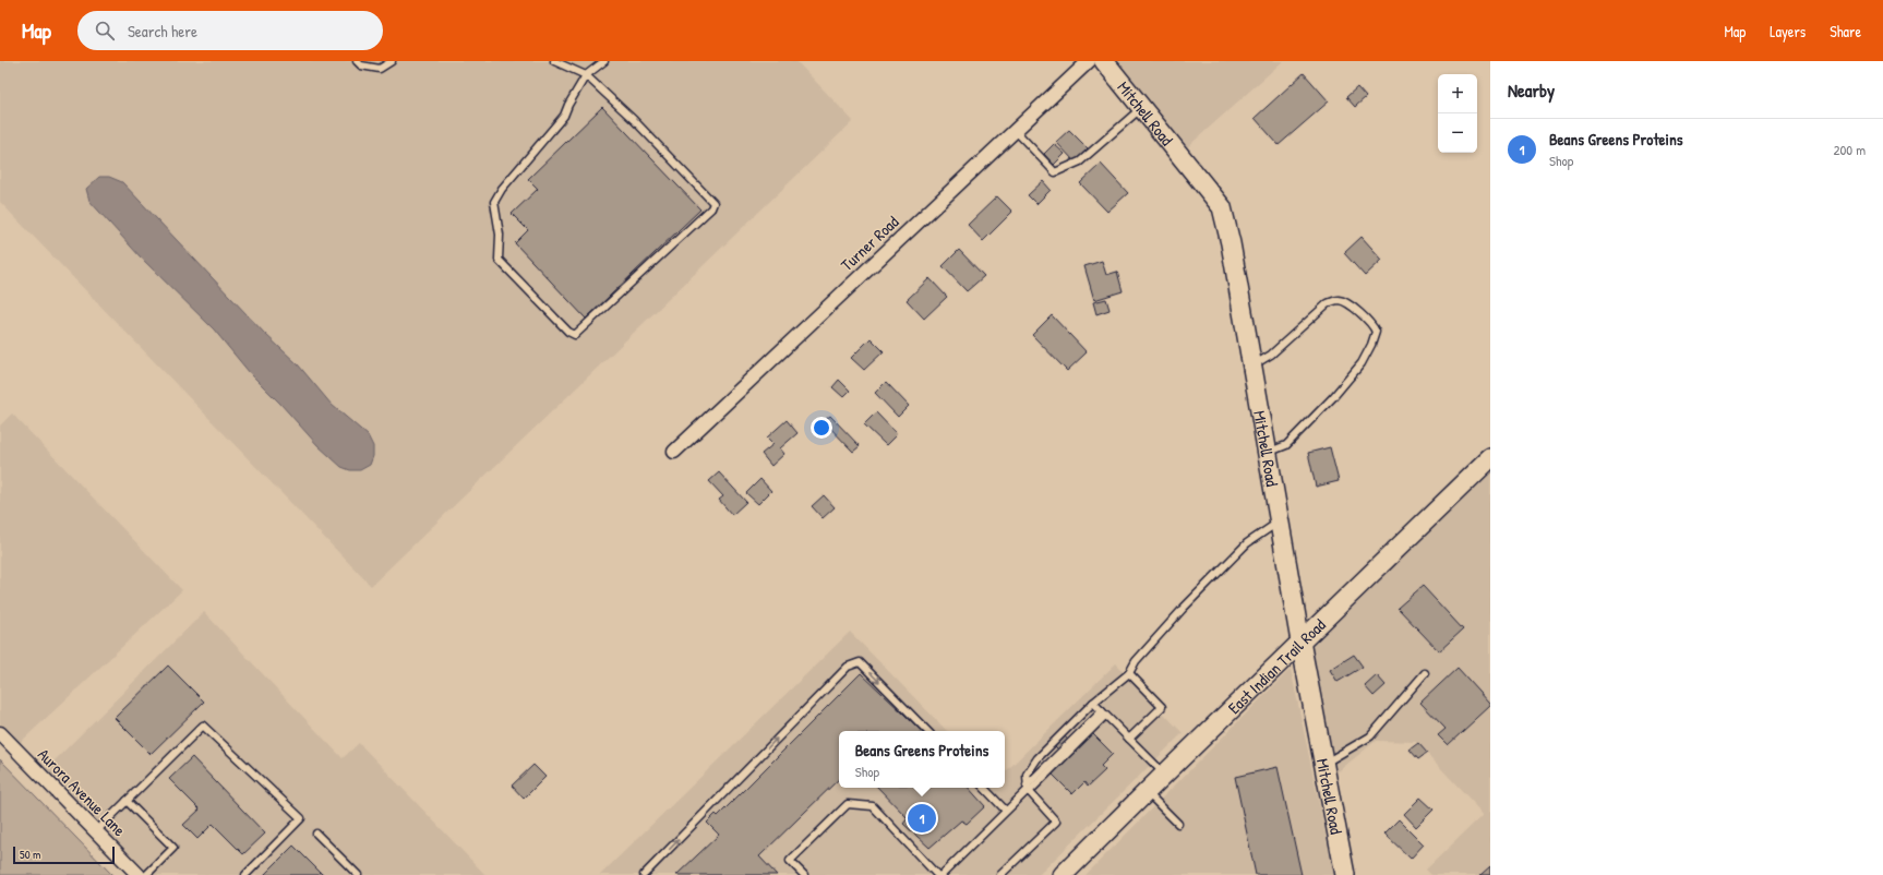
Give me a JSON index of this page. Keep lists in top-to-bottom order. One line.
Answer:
{"streets":{"street":["Mitchell Road","Turner Road","East Indian Trail Road","Aurora Avenue Lane"]},"crossings":[["Mitchell Road","East Indian Trail Road"]],"scale_bar":"50 m","page":{"header":"Map","search":"Search here","nav":["Map","Layers","Share"],"heading":"Nearby","map_buttons":["+","−"],"list":[{"mark":"1","name":"Beans Greens Proteins","note":"Shop","value":"200 m"}],"popup":["Beans Greens Proteins","Shop"],"pins":"1","scale":"50 m"}}
